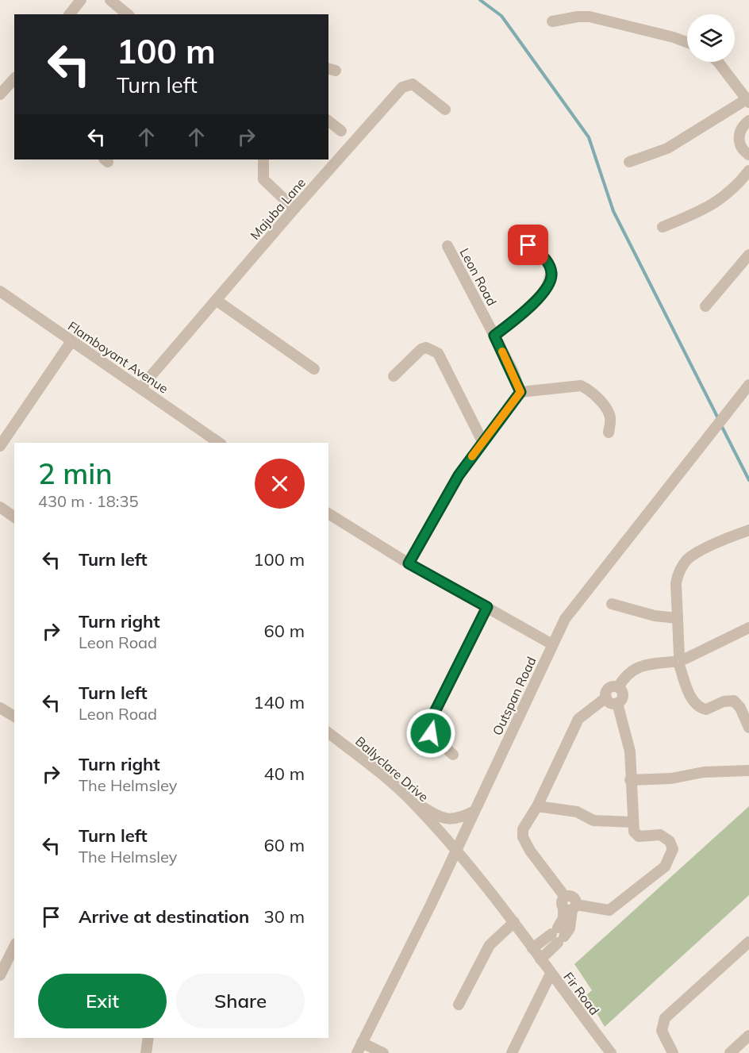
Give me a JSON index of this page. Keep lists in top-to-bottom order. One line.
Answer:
{"streets":{"street":["Majuba Lane","Leon Road","Flamboyant Avenue","Outspan Road","Ballyclare Drive","Fir Road"]},"crossings":[["Majuba Lane","Flamboyant Avenue"],["Outspan Road","Ballyclare Drive"],["Outspan Road","Fir Road"],["Ballyclare Drive","Fir Road"]],"page":{"turn":["100 m","Turn left"],"heading":["2 min","430 m · 18:35"],"list":[{"name":"Turn left","value":"100 m"},{"name":"Turn right","note":"Leon Road","value":"60 m"},{"name":"Turn left","note":"Leon Road","value":"140 m"},{"name":"Turn right","note":"The Helmsley","value":"40 m"},{"name":"Turn left","note":"The Helmsley","value":"60 m"},{"name":"Arrive at destination","value":"30 m"}],"buttons":["Exit","Share"]}}
